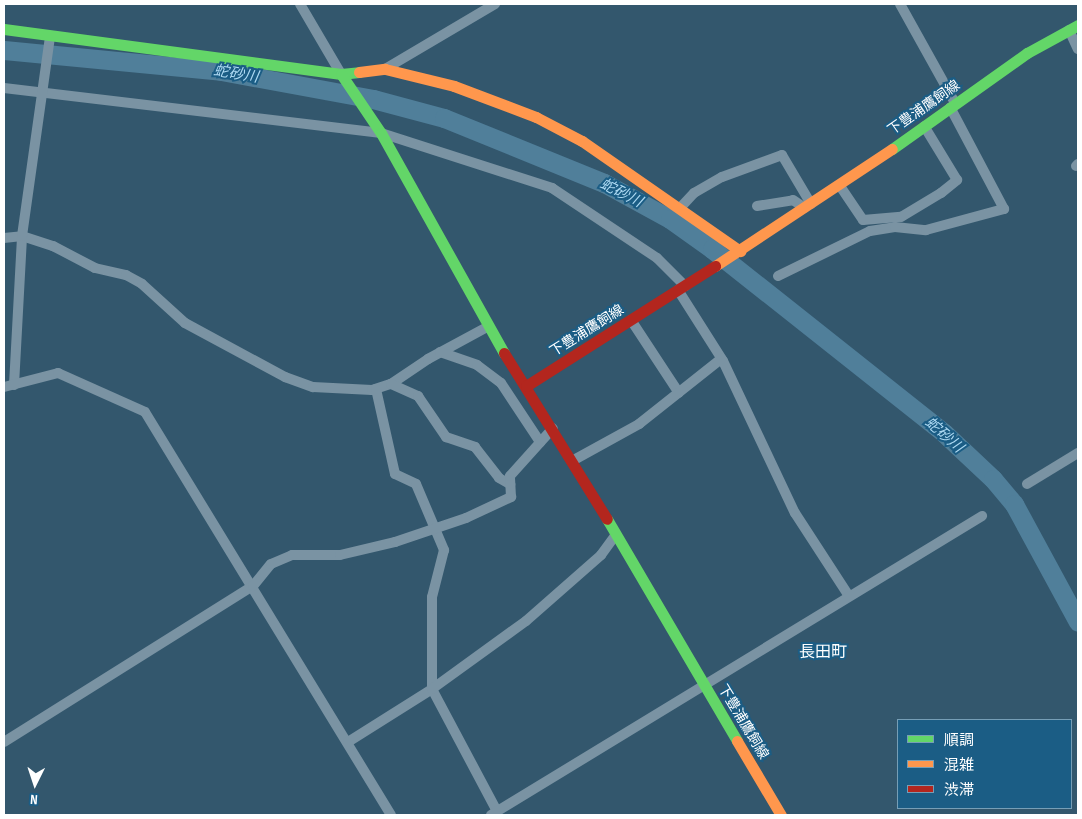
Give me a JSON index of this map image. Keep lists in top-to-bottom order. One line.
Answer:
{"streets":{"street":["下豊浦鷹飼線"]},"districts":["長田町"],"water":["蛇砂川"],"legend":["順調","混雑","渋滞"],"north":"bottom"}
